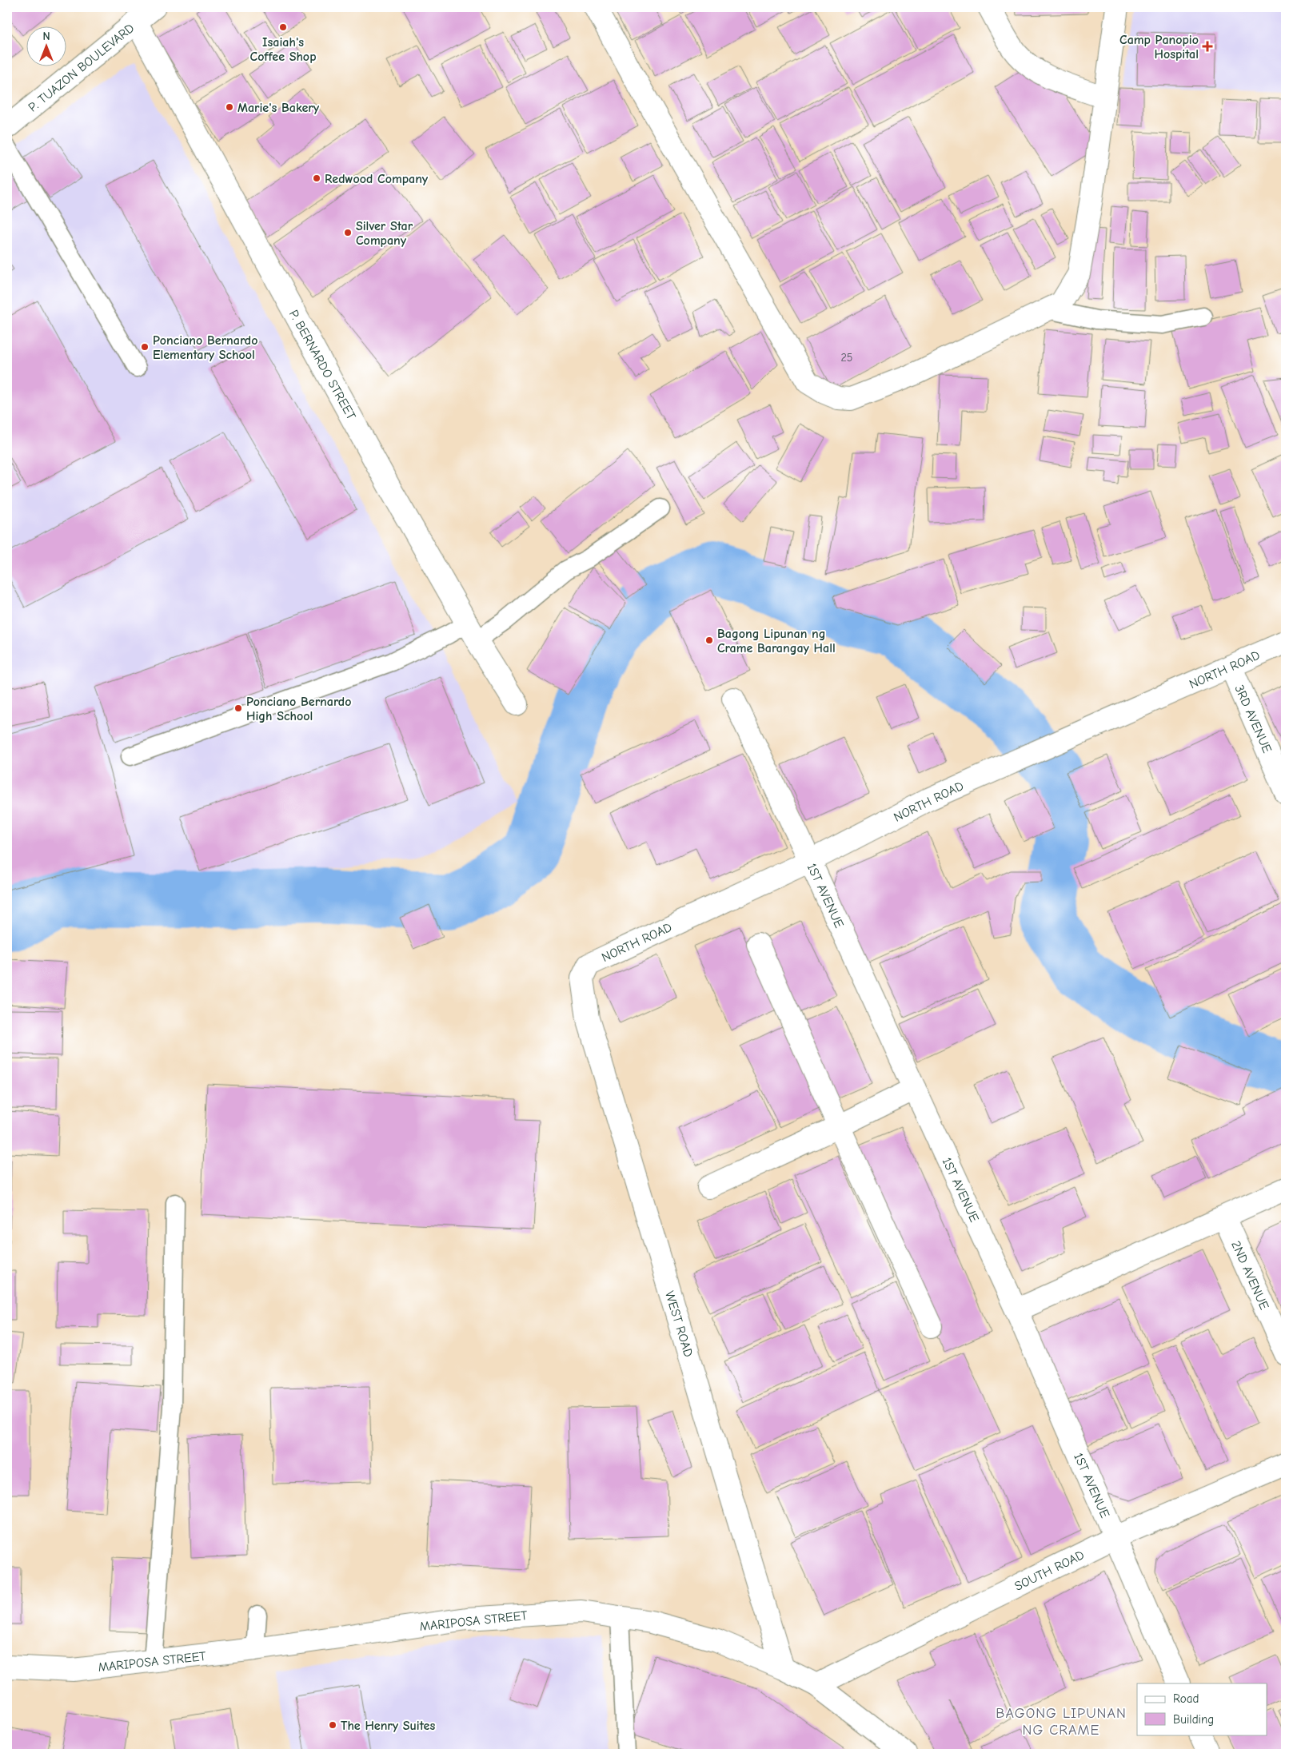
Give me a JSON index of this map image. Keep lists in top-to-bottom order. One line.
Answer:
{"streets":{"street":["P. TUAZON BOULEVARD","P. BERNARDO STREET","NORTH ROAD","3RD AVENUE","1ST AVENUE","2ND AVENUE","WEST ROAD","SOUTH ROAD","MARIPOSA STREET"]},"crossings":[["P. TUAZON BOULEVARD","P. BERNARDO STREET"],["NORTH ROAD","3RD AVENUE"],["NORTH ROAD","1ST AVENUE"],["NORTH ROAD","WEST ROAD"],["1ST AVENUE","SOUTH ROAD"],["WEST ROAD","MARIPOSA STREET"],["SOUTH ROAD","MARIPOSA STREET"]],"districts":["BAGONG LIPUNAN NG CRAME"],"places":{"other":["Isaiah's Coffee Shop","Marie's Bakery","Redwood Company","Silver Star Company","Ponciano Bernardo Elementary School","Bagong Lipunan ng Crame Barangay Hall","Ponciano Bernardo High School","The Henry Suites"],"health":["Camp Panopio Hospital"]},"house_numbers":["25"],"legend":["Road","Building"],"north":"top"}
